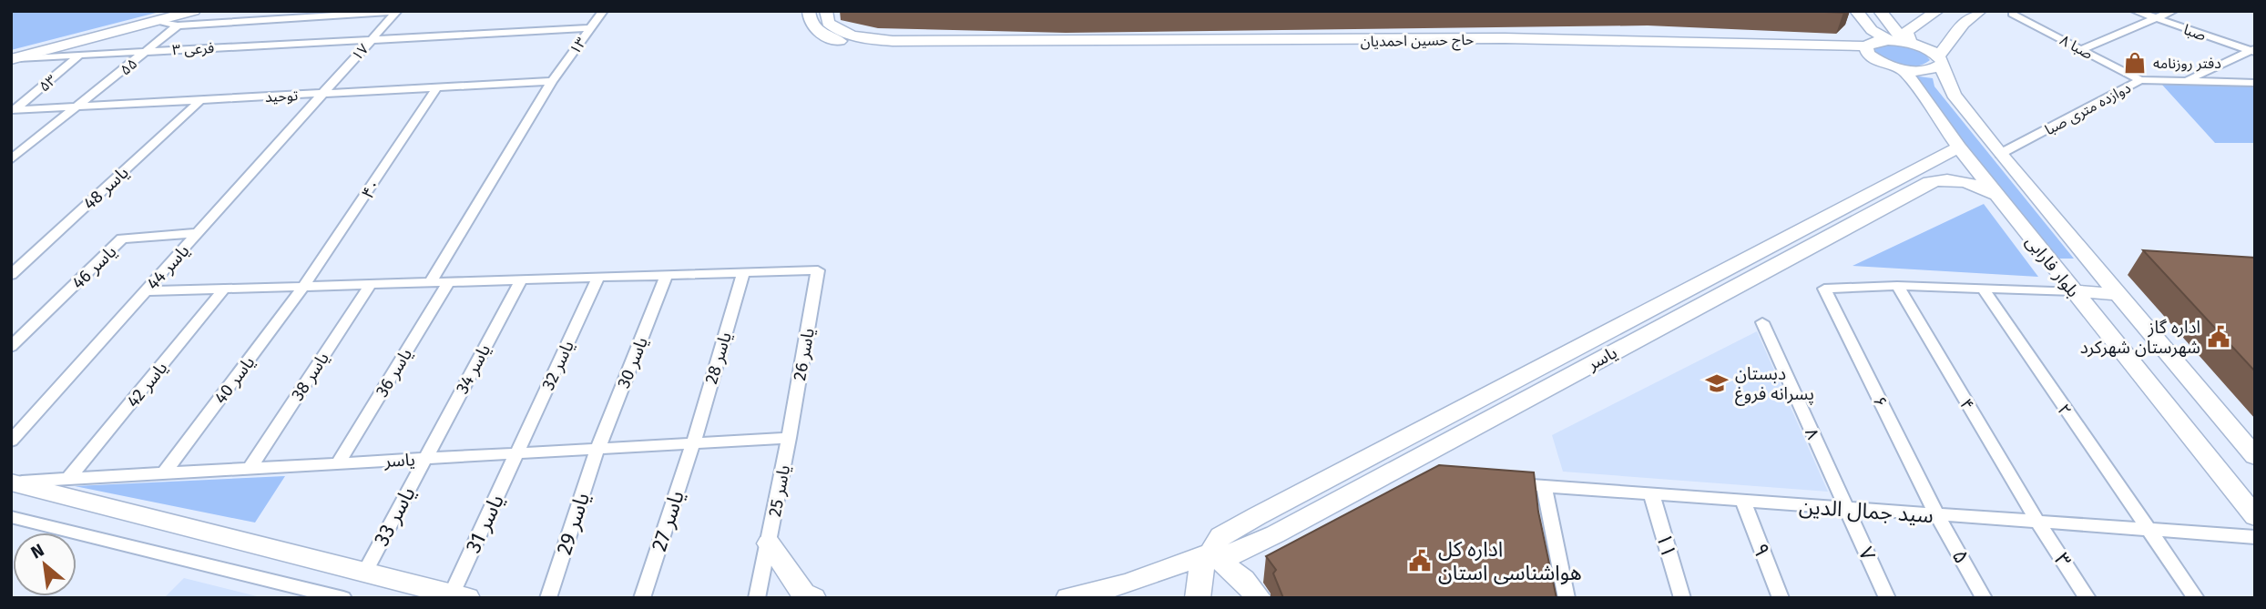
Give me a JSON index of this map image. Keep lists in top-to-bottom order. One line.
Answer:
{"streets":{"main road":["حاج حسین احمدیان","بلوار فارابی","یاسر"],"street":["صبا","۱۳","صبا ۸","فرعی ۳","۱۷","۵۵","۵۳","توحید","دوازده متری صبا","یاسر 48","۴۰","یاسر 46","یاسر 44","یاسر 26","یاسر 28","یاسر 30","یاسر 32","یاسر 34","یاسر 36","یاسر 38","یاسر 40","یاسر 42","۶","۴","۲","۸","یاسر 25","سید جمال الدین","یاسر 33","یاسر 27","یاسر 31","یاسر 29","۱۱","۹","۷","۵","۳"]},"crossings":[["۱۳","فرعی ۳"],["۱۳","توحید"],["صبا ۸","دوازده متری صبا"],["فرعی ۳","۱۷"],["فرعی ۳","۵۵"],["فرعی ۳","۵۳"],["۱۷","توحید"],["۱۷","یاسر 44"],["۵۵","توحید"],["۵۳","توحید"],["توحید","یاسر 48"],["توحید","۴۰"],["توحید","یاسر 44"],["دوازده متری صبا","بلوار فارابی"],["۴۰","یاسر 40"],["بلوار فارابی","یاسر"],["یاسر 46","یاسر 44"],["یاسر 26","یاسر 28"],["یاسر 26","یاسر"],["یاسر 26","یاسر 25"],["یاسر 28","یاسر"],["یاسر 28","یاسر 27"],["یاسر","یاسر 30"],["یاسر","یاسر 32"],["یاسر","یاسر 34"],["یاسر","یاسر 36"],["یاسر","یاسر 38"],["یاسر","یاسر 40"],["یاسر","یاسر 42"],["یاسر","یاسر 25"],["یاسر","یاسر 33"],["یاسر","یاسر 27"],["یاسر","یاسر 31"],["یاسر","یاسر 29"],["یاسر 30","یاسر 29"],["یاسر 32","یاسر 31"],["یاسر 34","یاسر 33"],["۶","۴"],["۶","سید جمال الدین"],["۶","۵"],["۴","سید جمال الدین"],["۴","۳"],["۲","سید جمال الدین"],["۸","سید جمال الدین"],["۸","۷"],["سید جمال الدین","۱۱"],["سید جمال الدین","۹"],["سید جمال الدین","۷"],["سید جمال الدین","۵"],["سید جمال الدین","۳"]],"places":{"shop":["دفتر روزنامه"],"public building":["اداره گاز شهرستان شهرکرد","اداره کل هواشناسی استان"],"school or university":["دبستان پسرانه فروغ"]},"north":"top left"}
